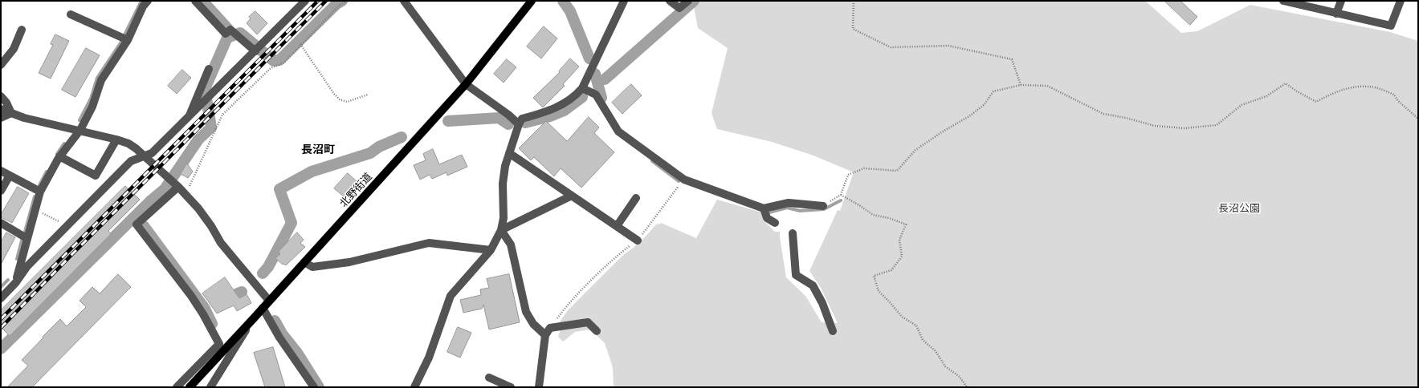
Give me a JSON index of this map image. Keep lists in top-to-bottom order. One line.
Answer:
{"streets":{"main road":["北野街道"]},"districts":["長沼町"],"parks":["長沼公園"]}
